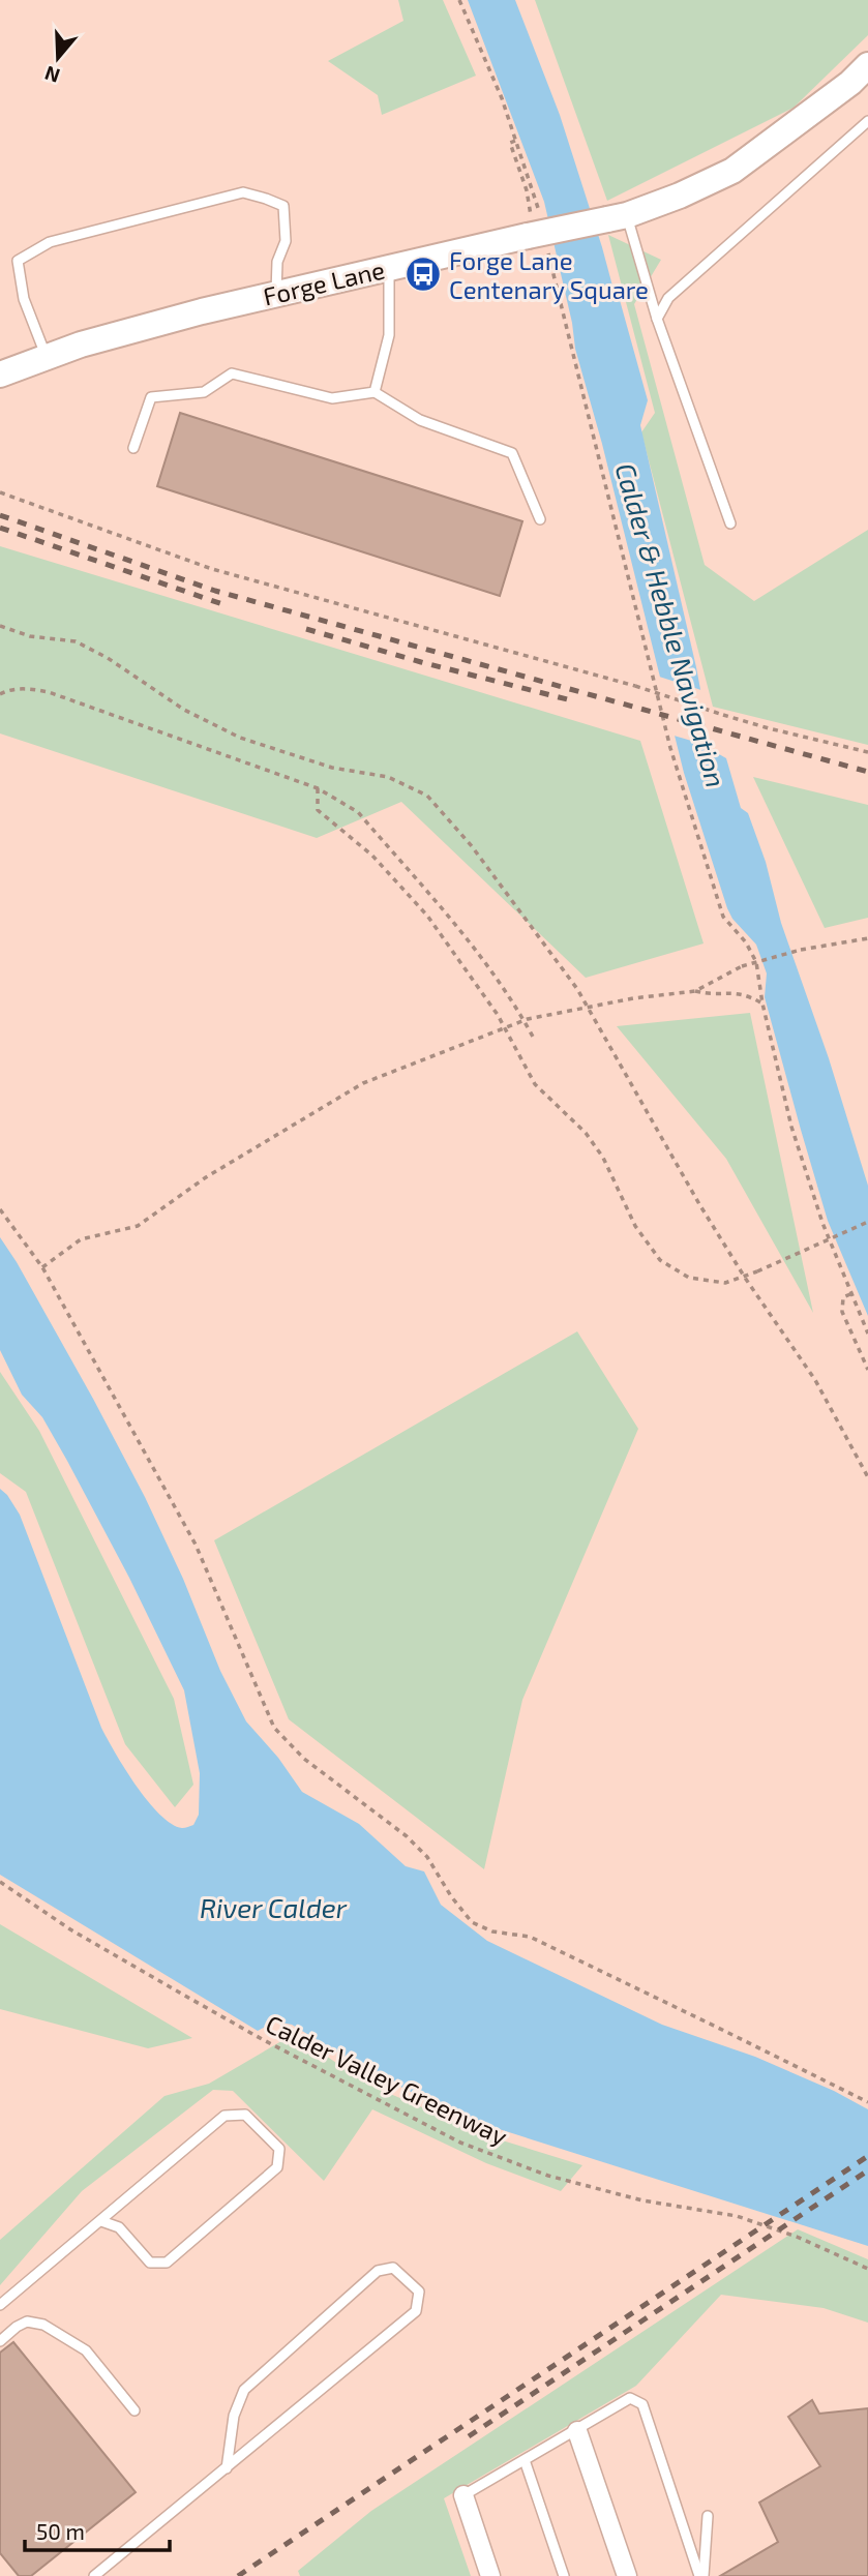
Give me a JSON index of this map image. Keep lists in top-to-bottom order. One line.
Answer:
{"streets":{"street":["Forge Lane"],"path":["Calder Valley Greenway"]},"water":["Calder & Hebble Navigation","River Calder"],"places":{"bus stop":["Forge Lane Centenary Square"]},"scale_bar":"50 m","north":"bottom"}
